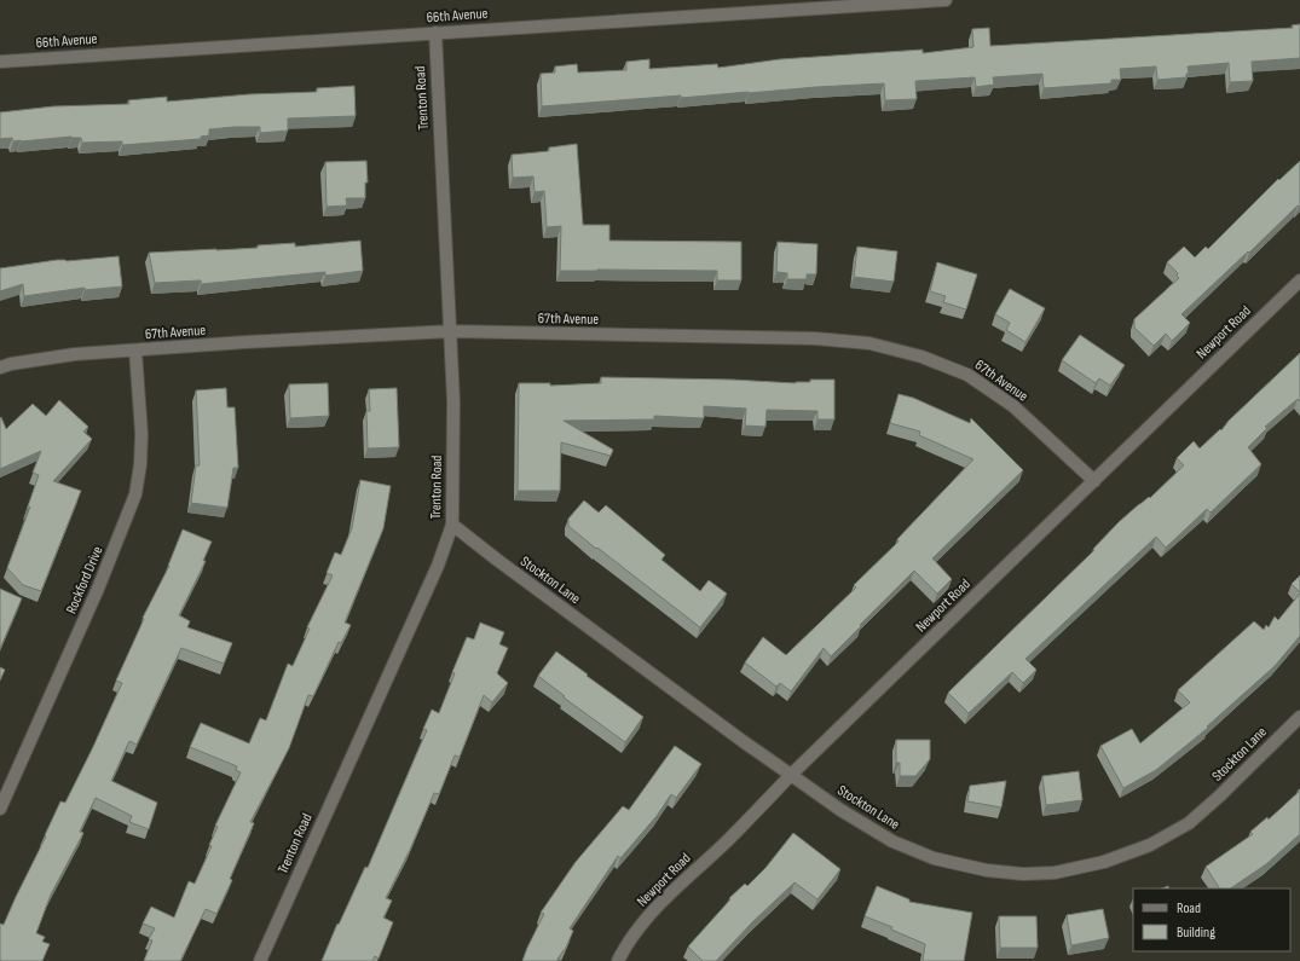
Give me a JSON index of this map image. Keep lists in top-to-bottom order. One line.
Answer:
{"streets":{"street":["66th Avenue","Trenton Road","67th Avenue","Newport Road","Rockford Drive","Stockton Lane"]},"crossings":[["66th Avenue","Trenton Road"],["Trenton Road","67th Avenue"],["Trenton Road","Stockton Lane"],["67th Avenue","Newport Road"],["67th Avenue","Rockford Drive"],["Newport Road","Stockton Lane"]],"legend":["Road","Building"]}
